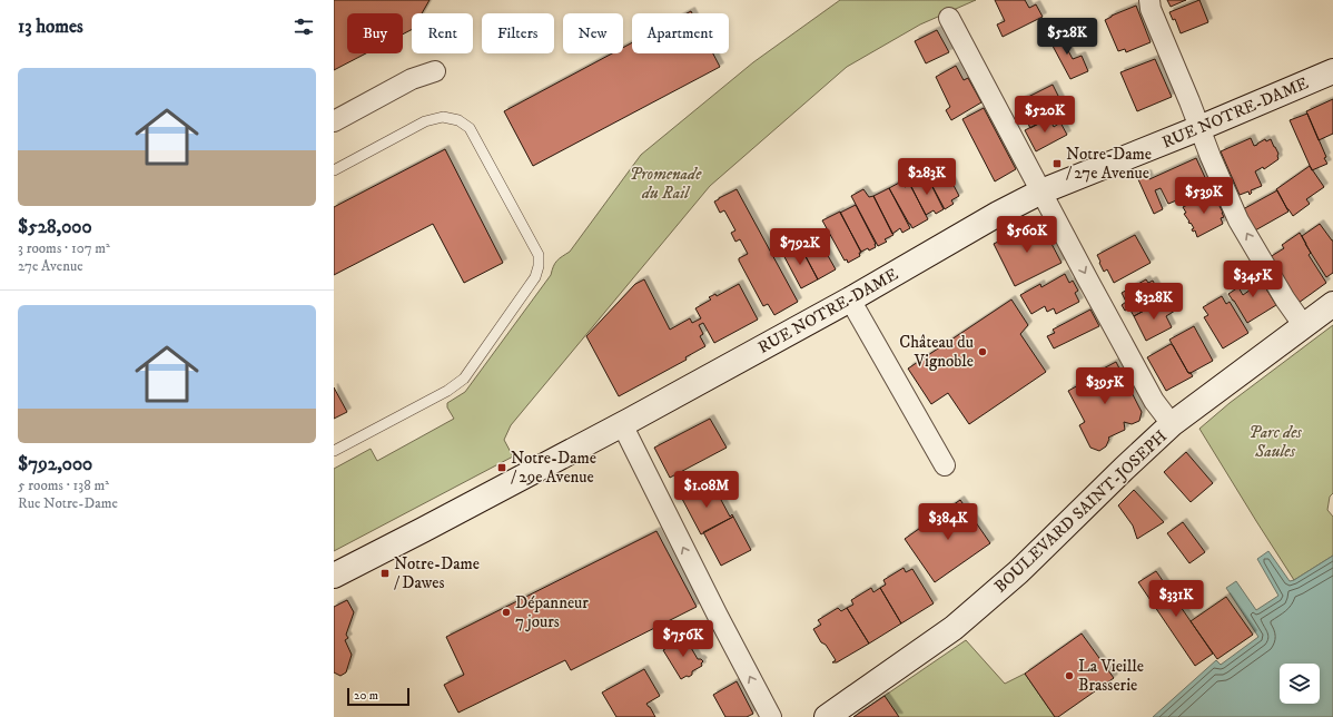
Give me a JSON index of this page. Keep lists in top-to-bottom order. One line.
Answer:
{"streets":{"street":["RUE NOTRE-DAME","BOULEVARD SAINT-JOSEPH"]},"parks":["Promenade du Rail","Parc des Saules"],"places":{"transit":["Notre-Dame / 27e Avenue","Notre-Dame / 29e Avenue","Notre-Dame / Dawes"],"other":["Château du Vignoble","Dépanneur 7 jours","La Vieille Brasserie"]},"scale_bar":"20 m","page":{"heading":"13 homes","chip":["Buy","Rent","Filters","New","Apartment"],"price":["$528K","$520K","$283K","$539K","$560K","$792K","$345K","$328K","$395K","$1.08M","$384K","$331K","$756K"],"list":[{"name":"$528,000","note":"3 rooms · 107 m² · 27e Avenue"},{"name":"$792,000","note":"5 rooms · 138 m² · Rue Notre-Dame"}],"scale":"20 m"}}
